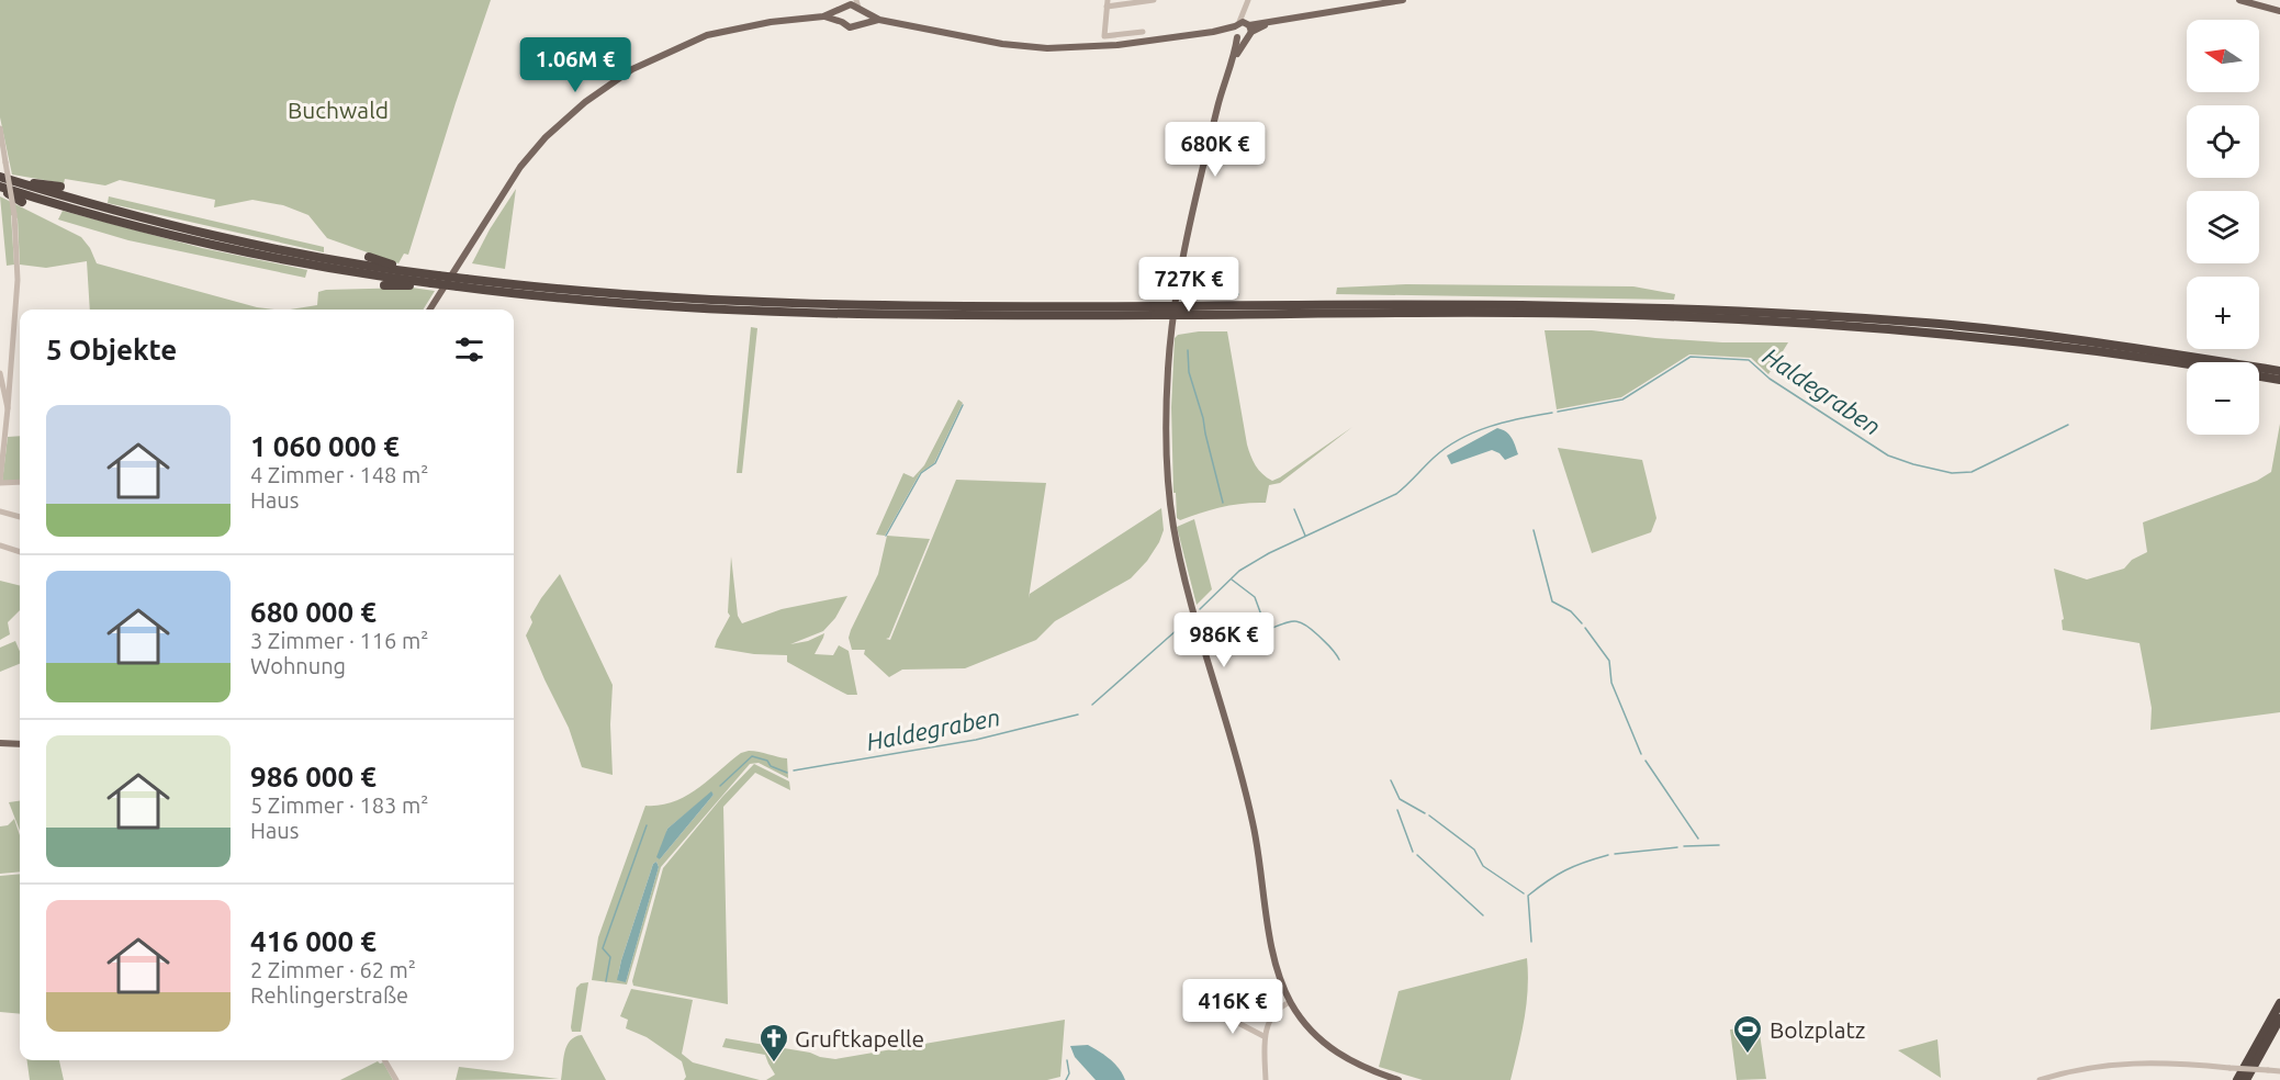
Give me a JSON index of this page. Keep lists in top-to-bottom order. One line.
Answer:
{"water":["Haldegraben"],"parks":["Buchwald"],"places":{"sports":["Bolzplatz"],"church":["Gruftkapelle"]},"north":"left","page":{"map_buttons":["+","−"],"price":["1.06M €","680K €","727K €","986K €","416K €"],"heading":"5 Objekte","list":[{"name":"1 060 000 €","note":"4 Zimmer · 148 m² · Haus"},{"name":"680 000 €","note":"3 Zimmer · 116 m² · Wohnung"},{"name":"986 000 €","note":"5 Zimmer · 183 m² · Haus"},{"name":"416 000 €","note":"2 Zimmer · 62 m² · Rehlingerstraße"}]}}
